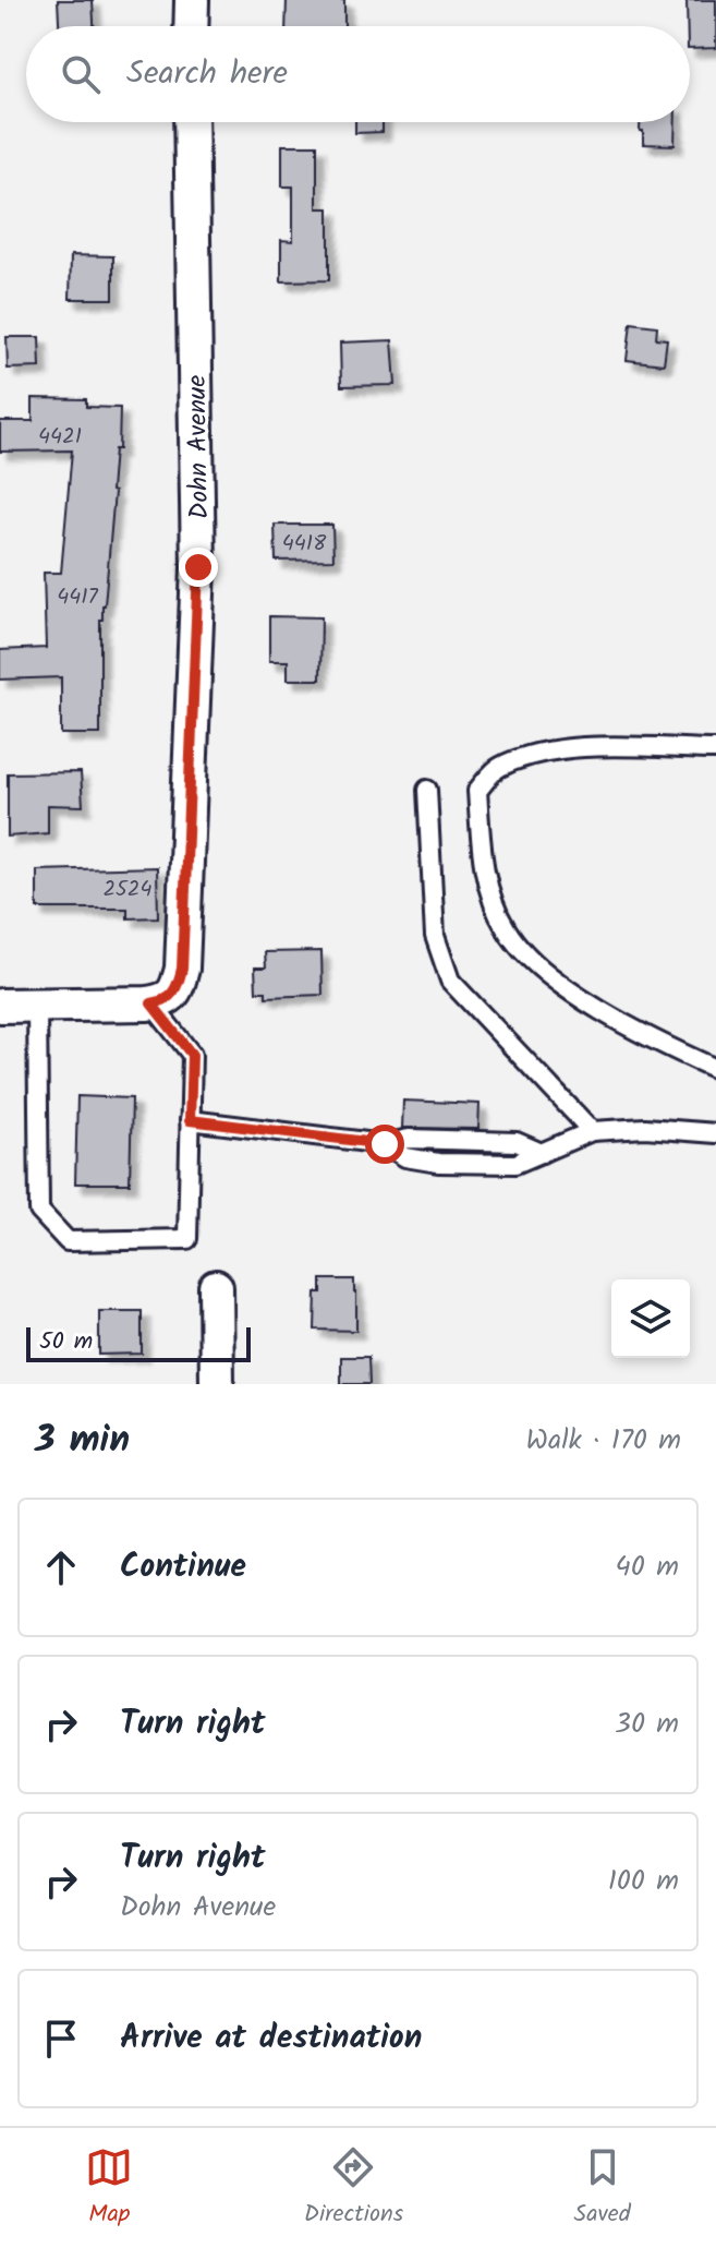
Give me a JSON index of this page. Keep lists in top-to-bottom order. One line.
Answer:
{"streets":{"street":["Dohn Avenue"]},"house_numbers":["4421","4418","4417","2524"],"scale_bar":"50 m","page":{"search":"Search here","scale":"50 m","heading":["3 min","Walk · 170 m"],"list":[["Continue","40 m"],["Turn right","30 m"],["Turn right","Dohn Avenue","100 m"],"Arrive at destination"],"nav":["Map","Directions","Saved"]}}
